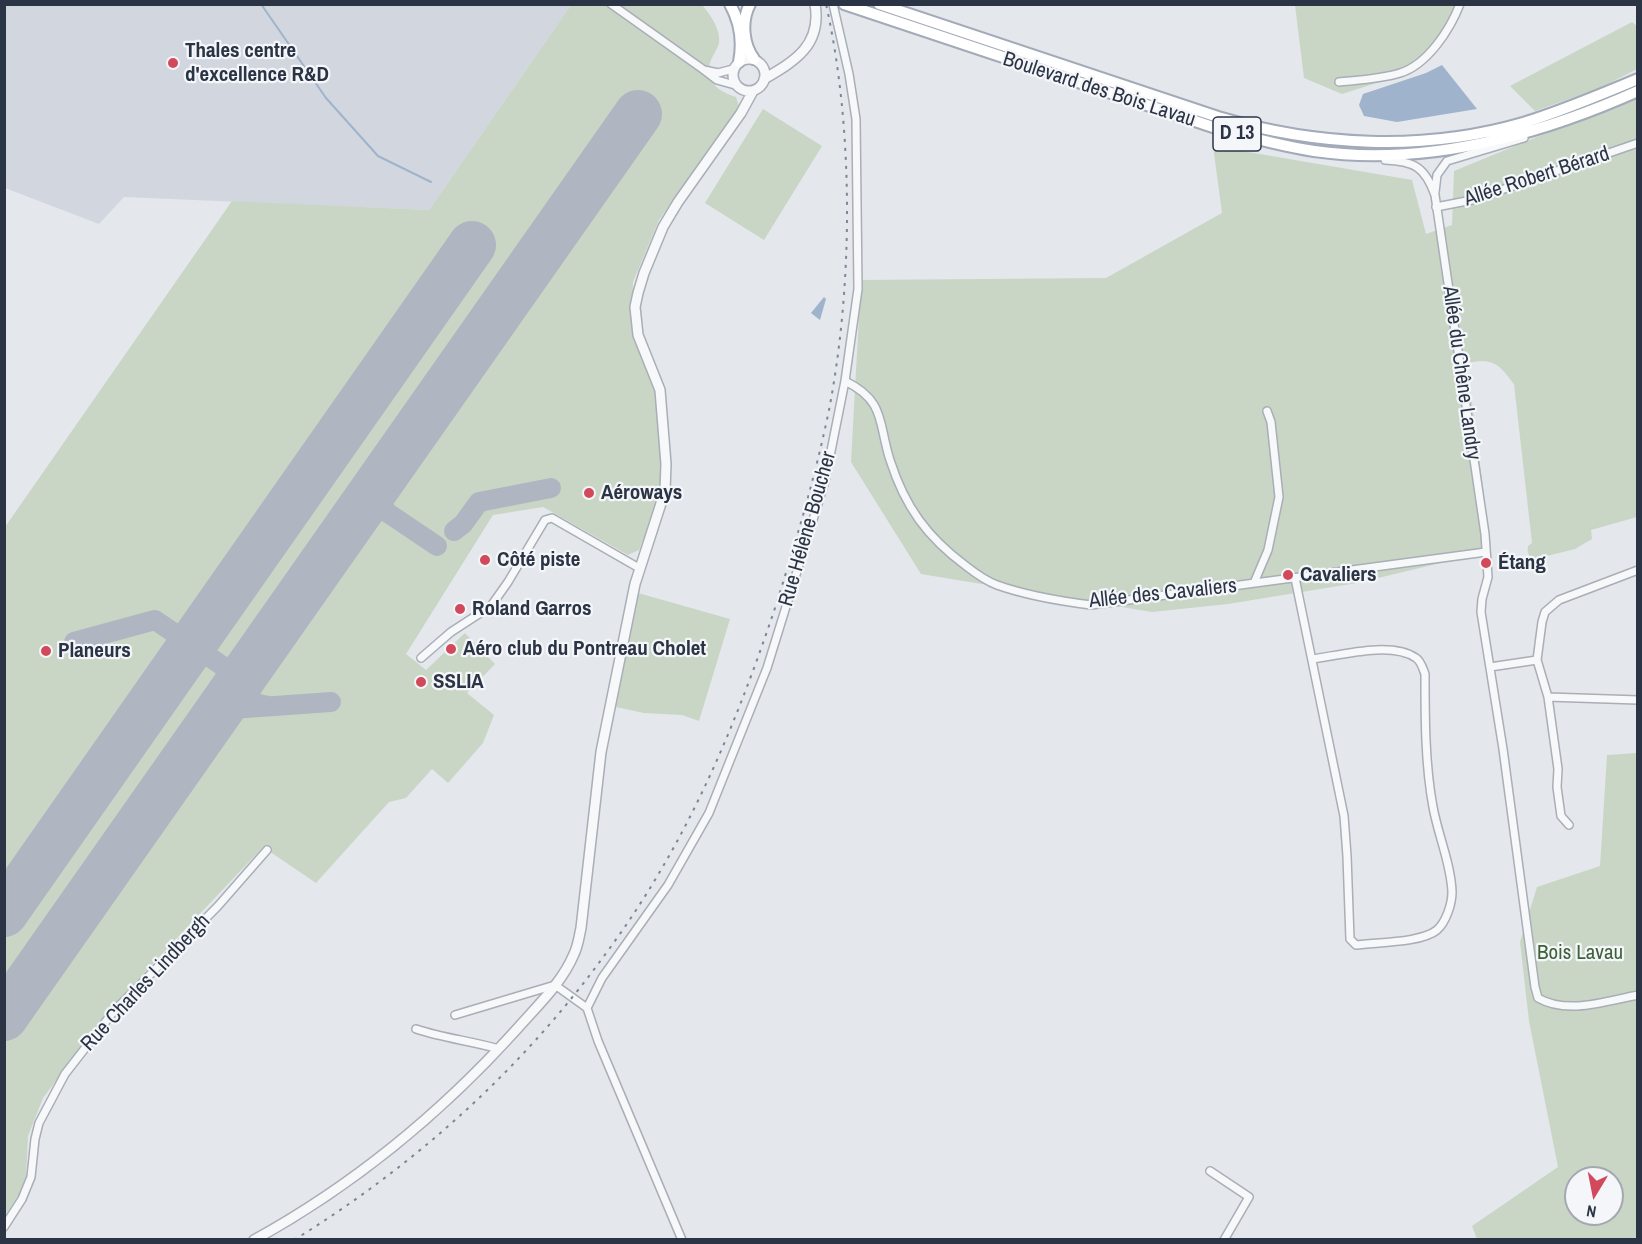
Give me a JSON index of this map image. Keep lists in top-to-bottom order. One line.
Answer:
{"streets":{"main road":["Boulevard des Bois Lavau","D 13"],"street":["Allée Robert Bérard","Allée du Chêne Landry","Rue Hélène Boucher","Allée des Cavaliers","Rue Charles Lindbergh"]},"crossings":[["Boulevard des Bois Lavau","Allée du Chêne Landry"],["Allée Robert Bérard","Allée du Chêne Landry"],["Allée du Chêne Landry","Allée des Cavaliers"],["Rue Hélène Boucher","Allée des Cavaliers"]],"parks":["Bois Lavau"],"places":["Thales centre d'excellence R&D","Aéroways","Côté piste","Étang","Cavaliers","Roland Garros","Aéro club du Pontreau Cholet","Planeurs","SSLIA"],"north":"bottom"}
